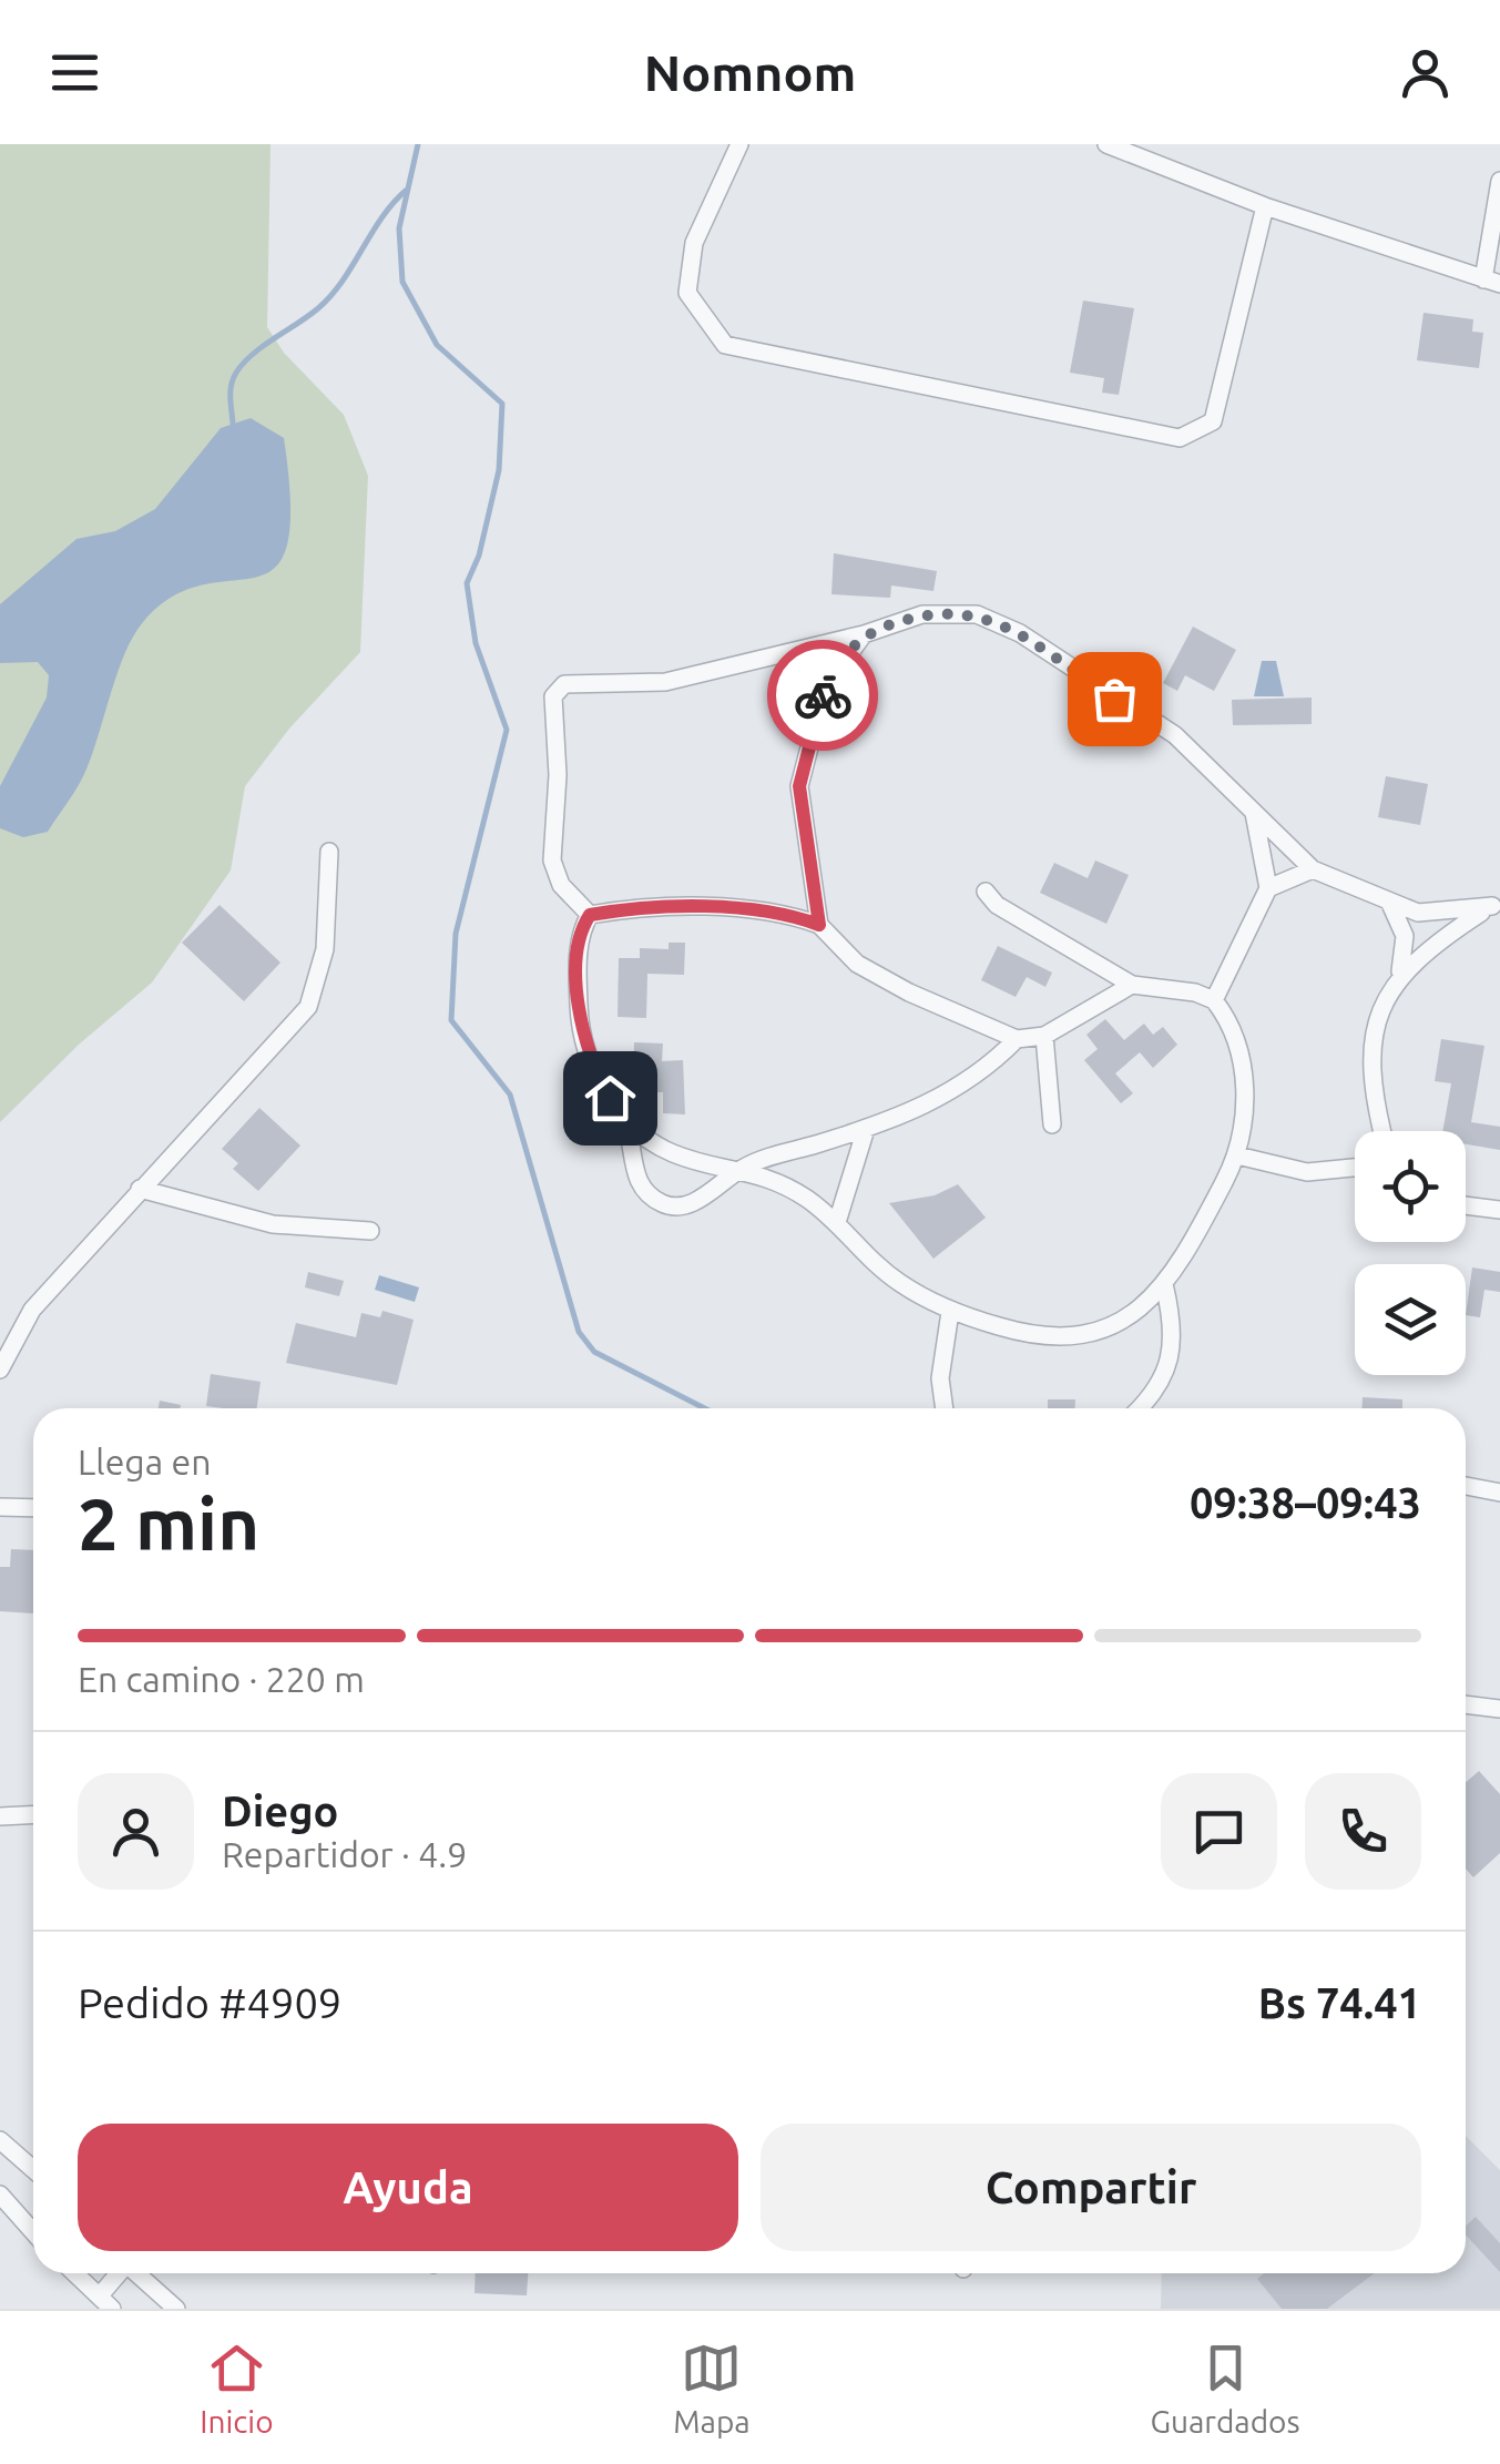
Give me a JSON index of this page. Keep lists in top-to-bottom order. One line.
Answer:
{"page":{"header":"Nomnom","heading":["2 min","Llega en","09:38–09:43"],"panel":["Diego","Repartidor · 4.9","Pedido #4909","Bs 74.41"],"bar":"En camino · 220 m","buttons":["Ayuda","Compartir"],"tabs":["Inicio","Mapa","Guardados"]}}
